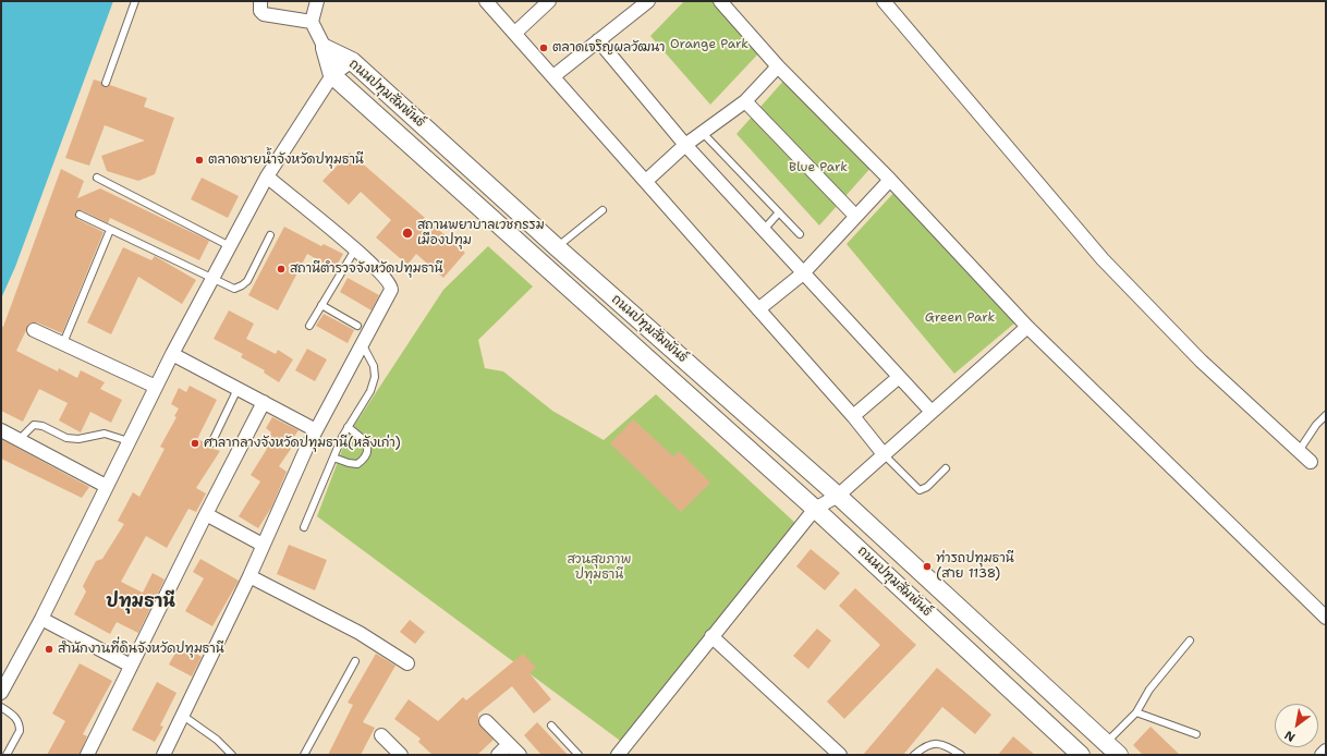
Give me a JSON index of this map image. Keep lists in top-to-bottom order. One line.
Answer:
{"streets":{"street":["ถนนปทุมสัมพันธ์"]},"districts":["ปทุมธานี"],"parks":["Orange Park","Blue Park","Green Park","สวนสุขภาพ ปทุมธานี"],"places":["ตลาดเจริญผลวัฒนา","ตลาดชายน้ำจังหวัดปทุมธานี","สถานพยาบาลเวชกรรม เมืองปทุม","สถานีตำรวจจังหวัดปทุมธานี","ศาลากลางจังหวัดปทุมธานี(หลังเก่า)","ท่ารถปทุมธานี (สาย 1138)","สำนักงานที่ดินจังหวัดปทุมธานี"],"north":"bottom left"}
